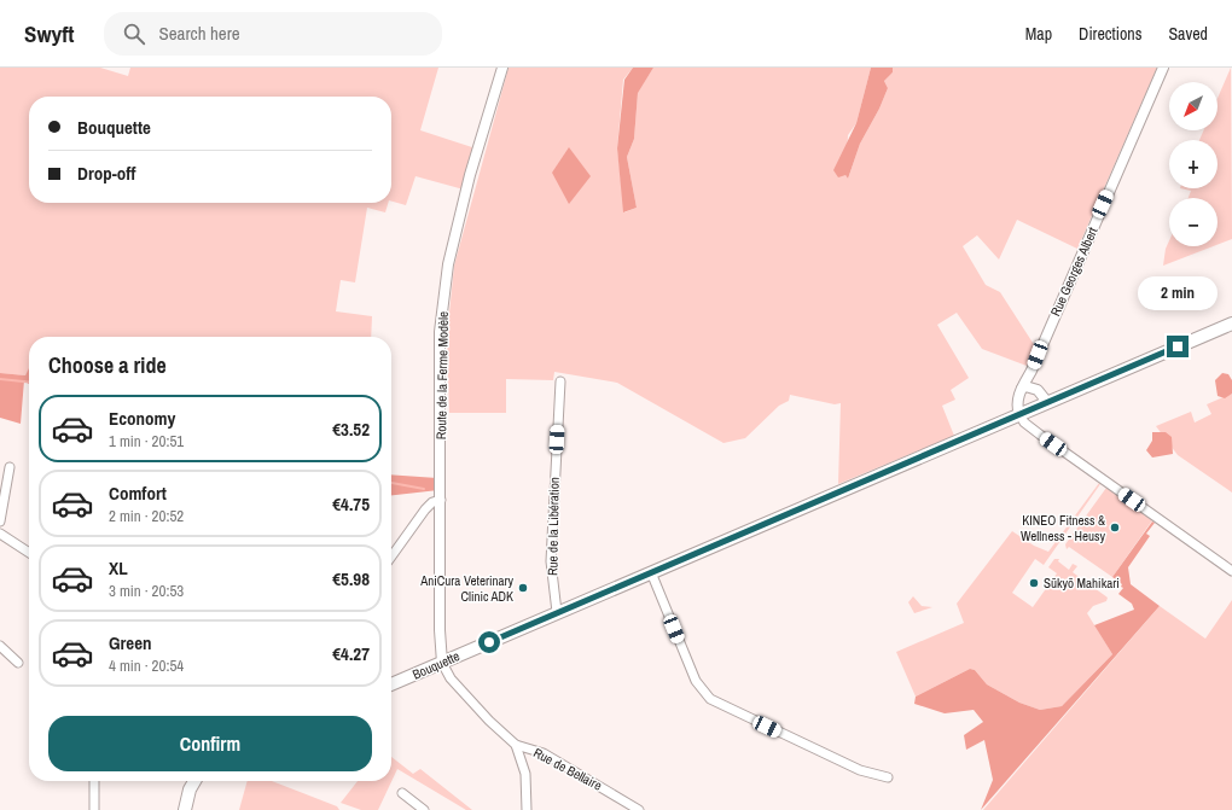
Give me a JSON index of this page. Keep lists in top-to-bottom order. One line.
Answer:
{"streets":{"main road":["Bouquette"],"street":["Rue Georges Albert","Route de la Ferme Modèle","Rue de la Libération","Rue de Bellaire"]},"crossings":[["Rue Georges Albert","Bouquette"],["Route de la Ferme Modèle","Bouquette"],["Route de la Ferme Modèle","Rue de Bellaire"],["Rue de la Libération","Bouquette"],["Bouquette","Rue de Bellaire"]],"places":["KINEO Fitness & Wellness - Heusy","Sūkyō Mahikari","AniCura Veterinary Clinic ADK"],"north":"bottom left","page":{"header":"Swyft","search":"Search here","nav":["Map","Directions","Saved"],"map_buttons":["+","−"],"banner":["Bouquette","Drop-off"],"bubble":"2 min","heading":"Choose a ride","list":[{"name":"Economy","note":"1 min · 20:51","value":"€3.52"},{"name":"Comfort","note":"2 min · 20:52","value":"€4.75"},{"name":"XL","note":"3 min · 20:53","value":"€5.98"},{"name":"Green","note":"4 min · 20:54","value":"€4.27"}],"buttons":"Confirm"}}
